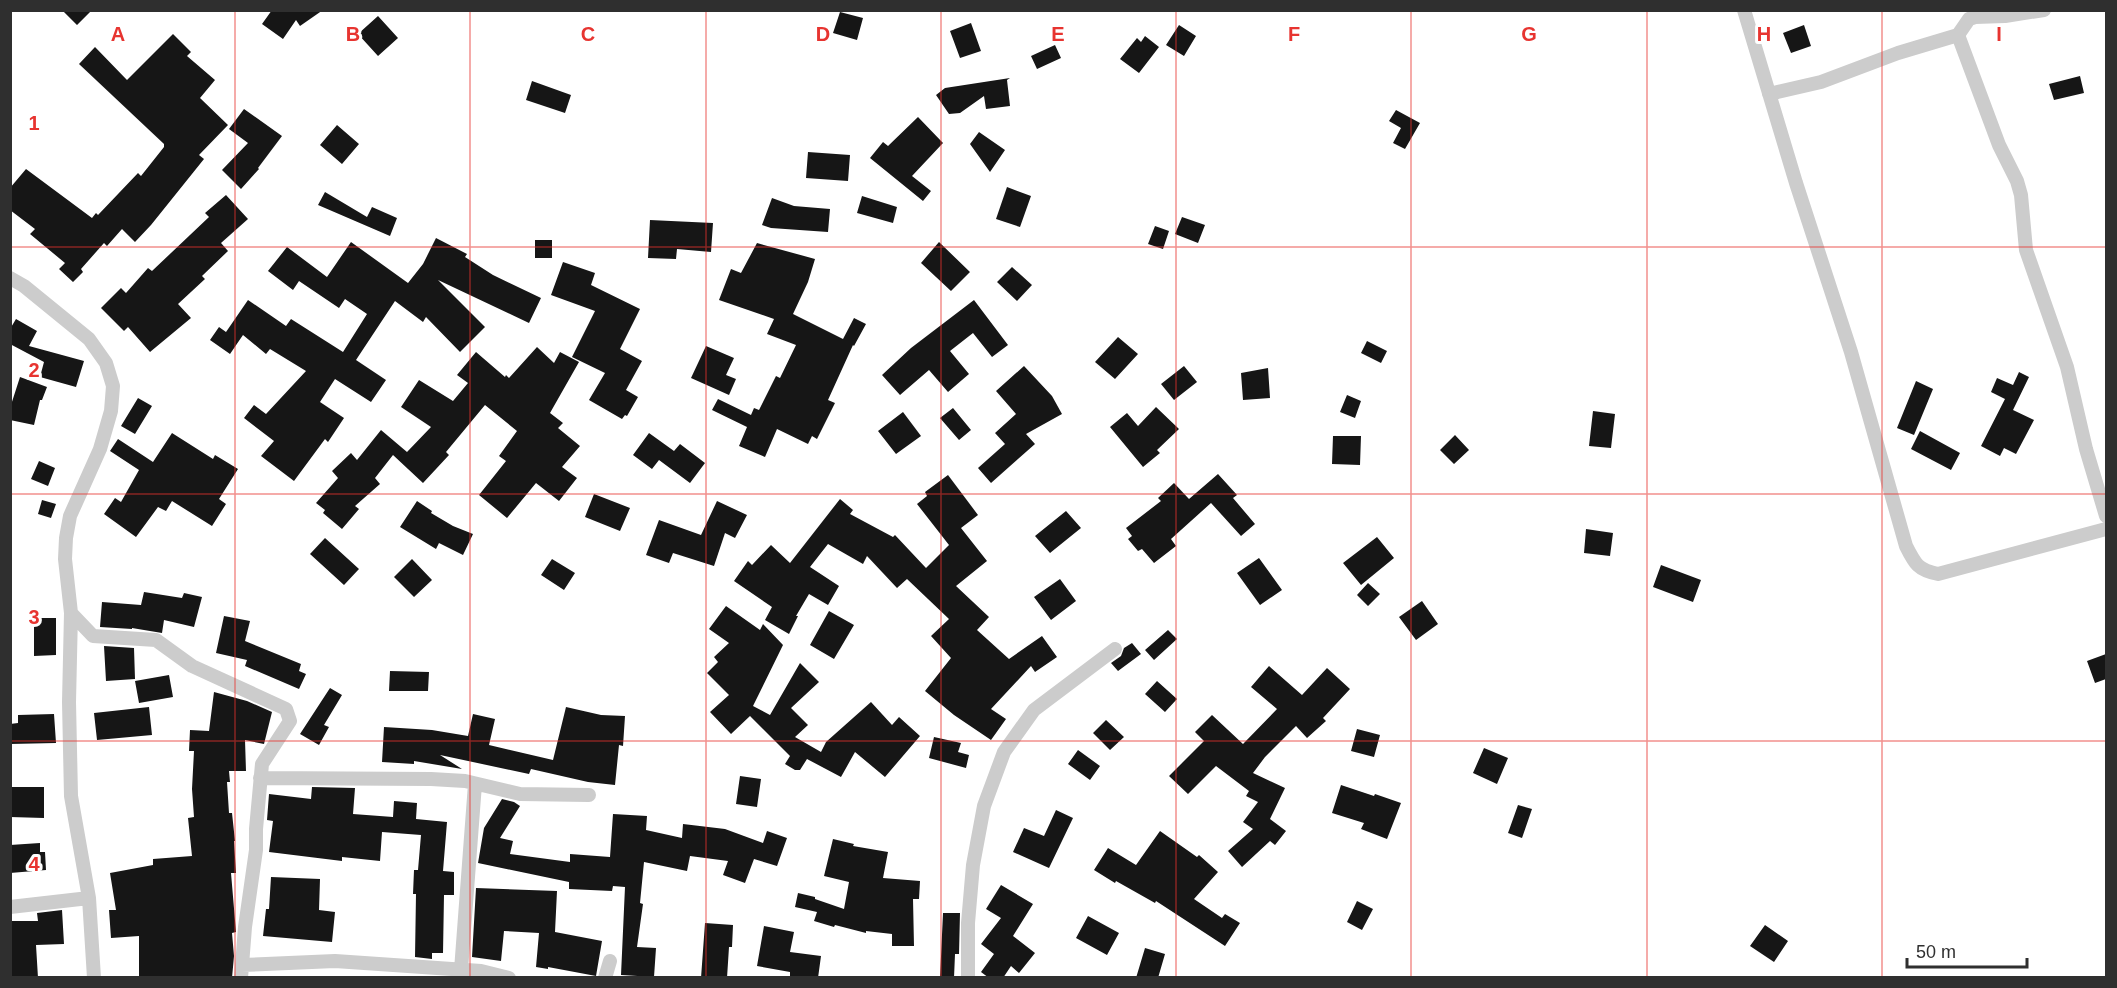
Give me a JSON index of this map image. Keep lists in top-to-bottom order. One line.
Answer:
{"scale_bar":"50 m","grid":{"columns":["A","B","C","D","E","F","G","H","I"],"rows":["1","2","3","4"]}}
